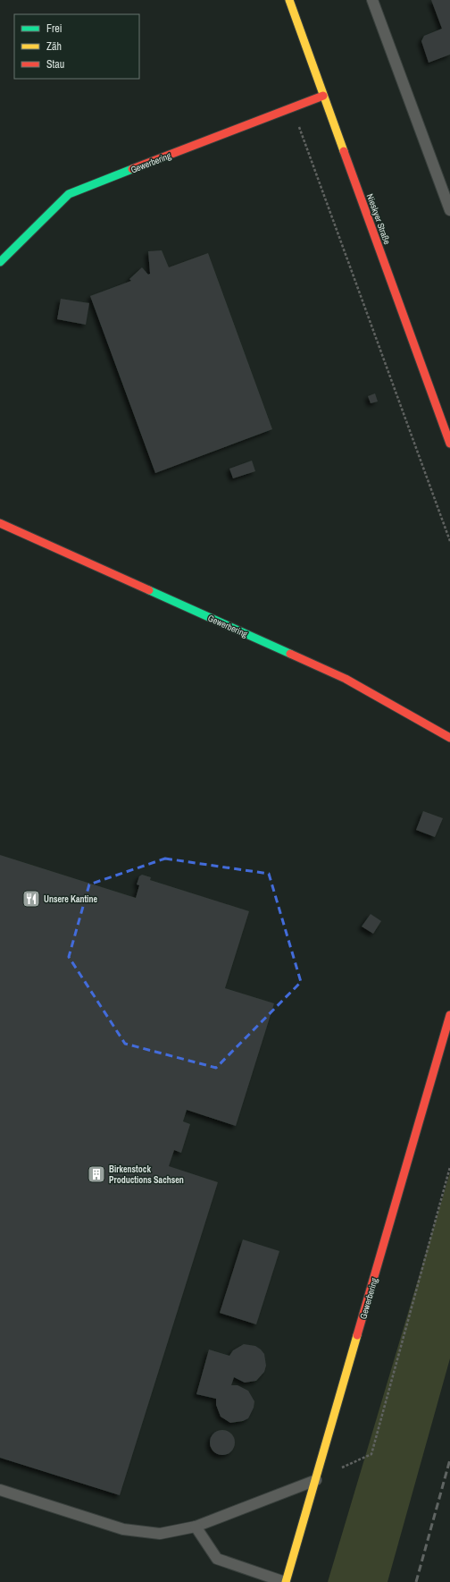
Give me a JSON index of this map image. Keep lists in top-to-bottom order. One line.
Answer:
{"streets":{"street":["Gewerbering","Nieskyer Straße"]},"crossings":[["Gewerbering","Nieskyer Straße"]],"places":{"restaurant":["Unsere Kantine"],"building":["Birkenstock Productions Sachsen"]},"legend":["Frei","Zäh","Stau"]}
